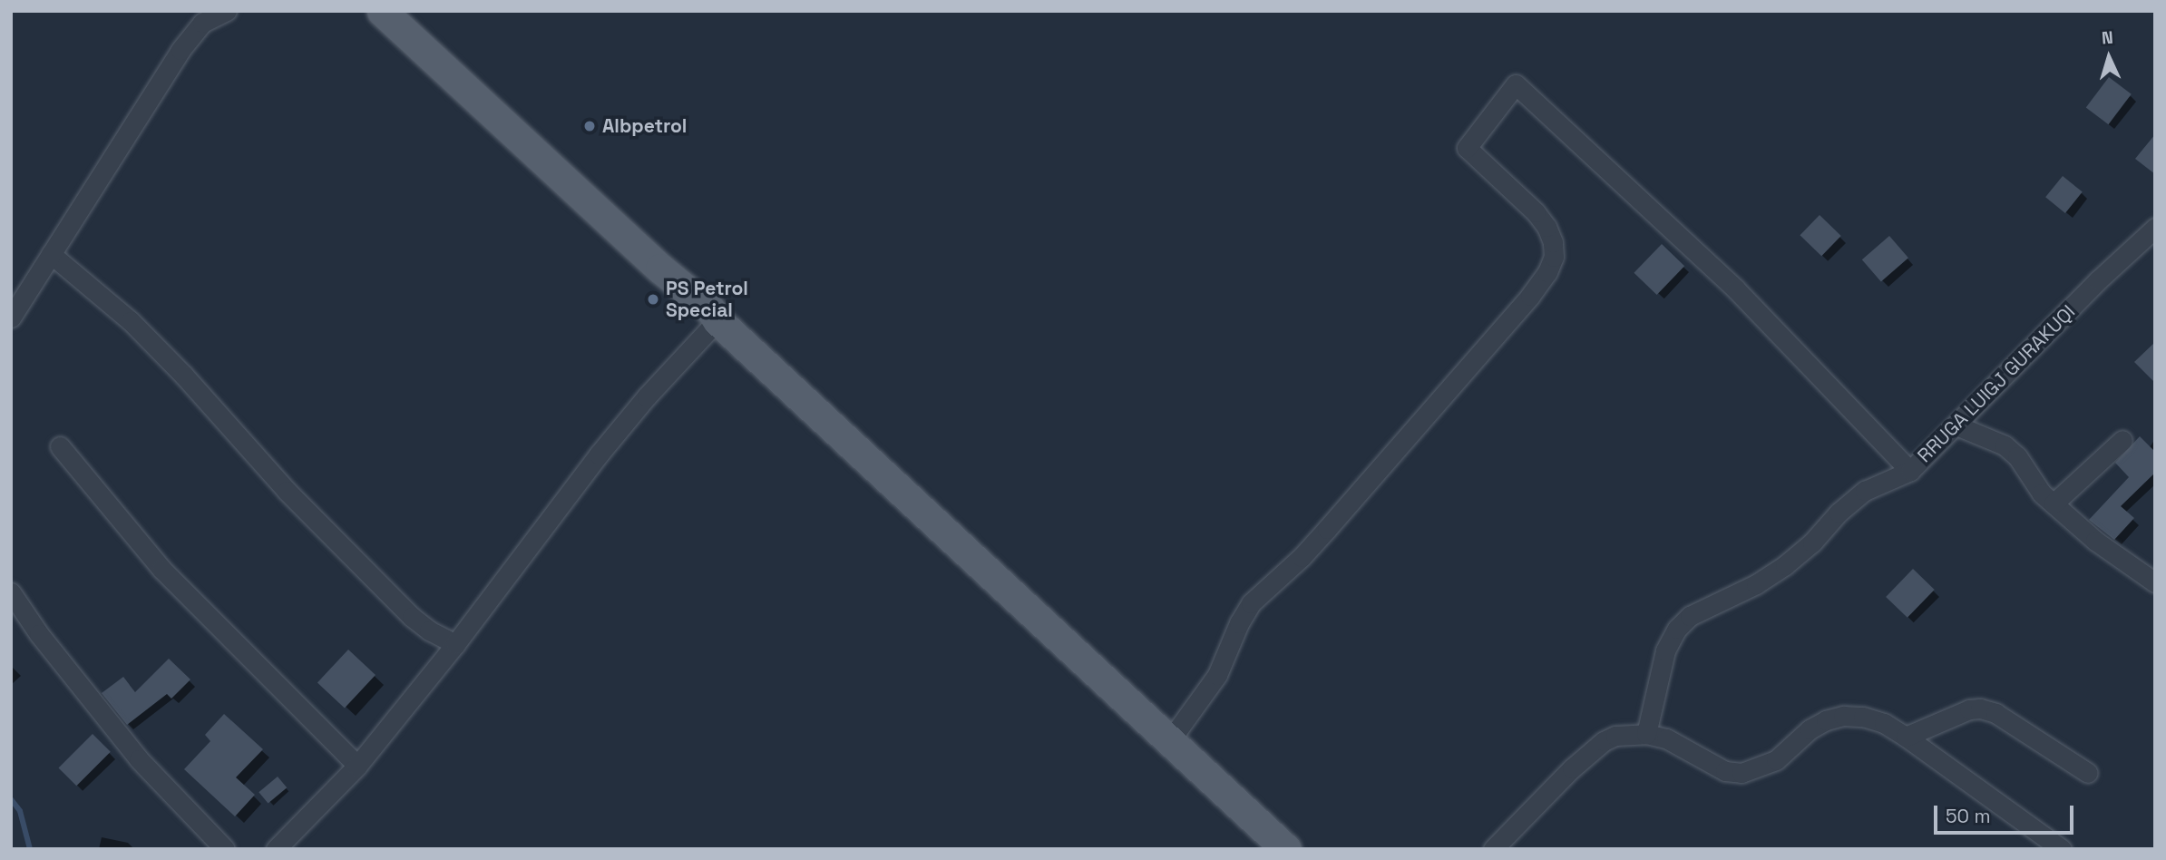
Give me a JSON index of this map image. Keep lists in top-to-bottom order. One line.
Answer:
{"streets":{"street":["RRUGA LUIGJ GURAKUQI"]},"places":["Albpetrol","PS Petrol Special"],"scale_bar":"50 m","north":"top"}
